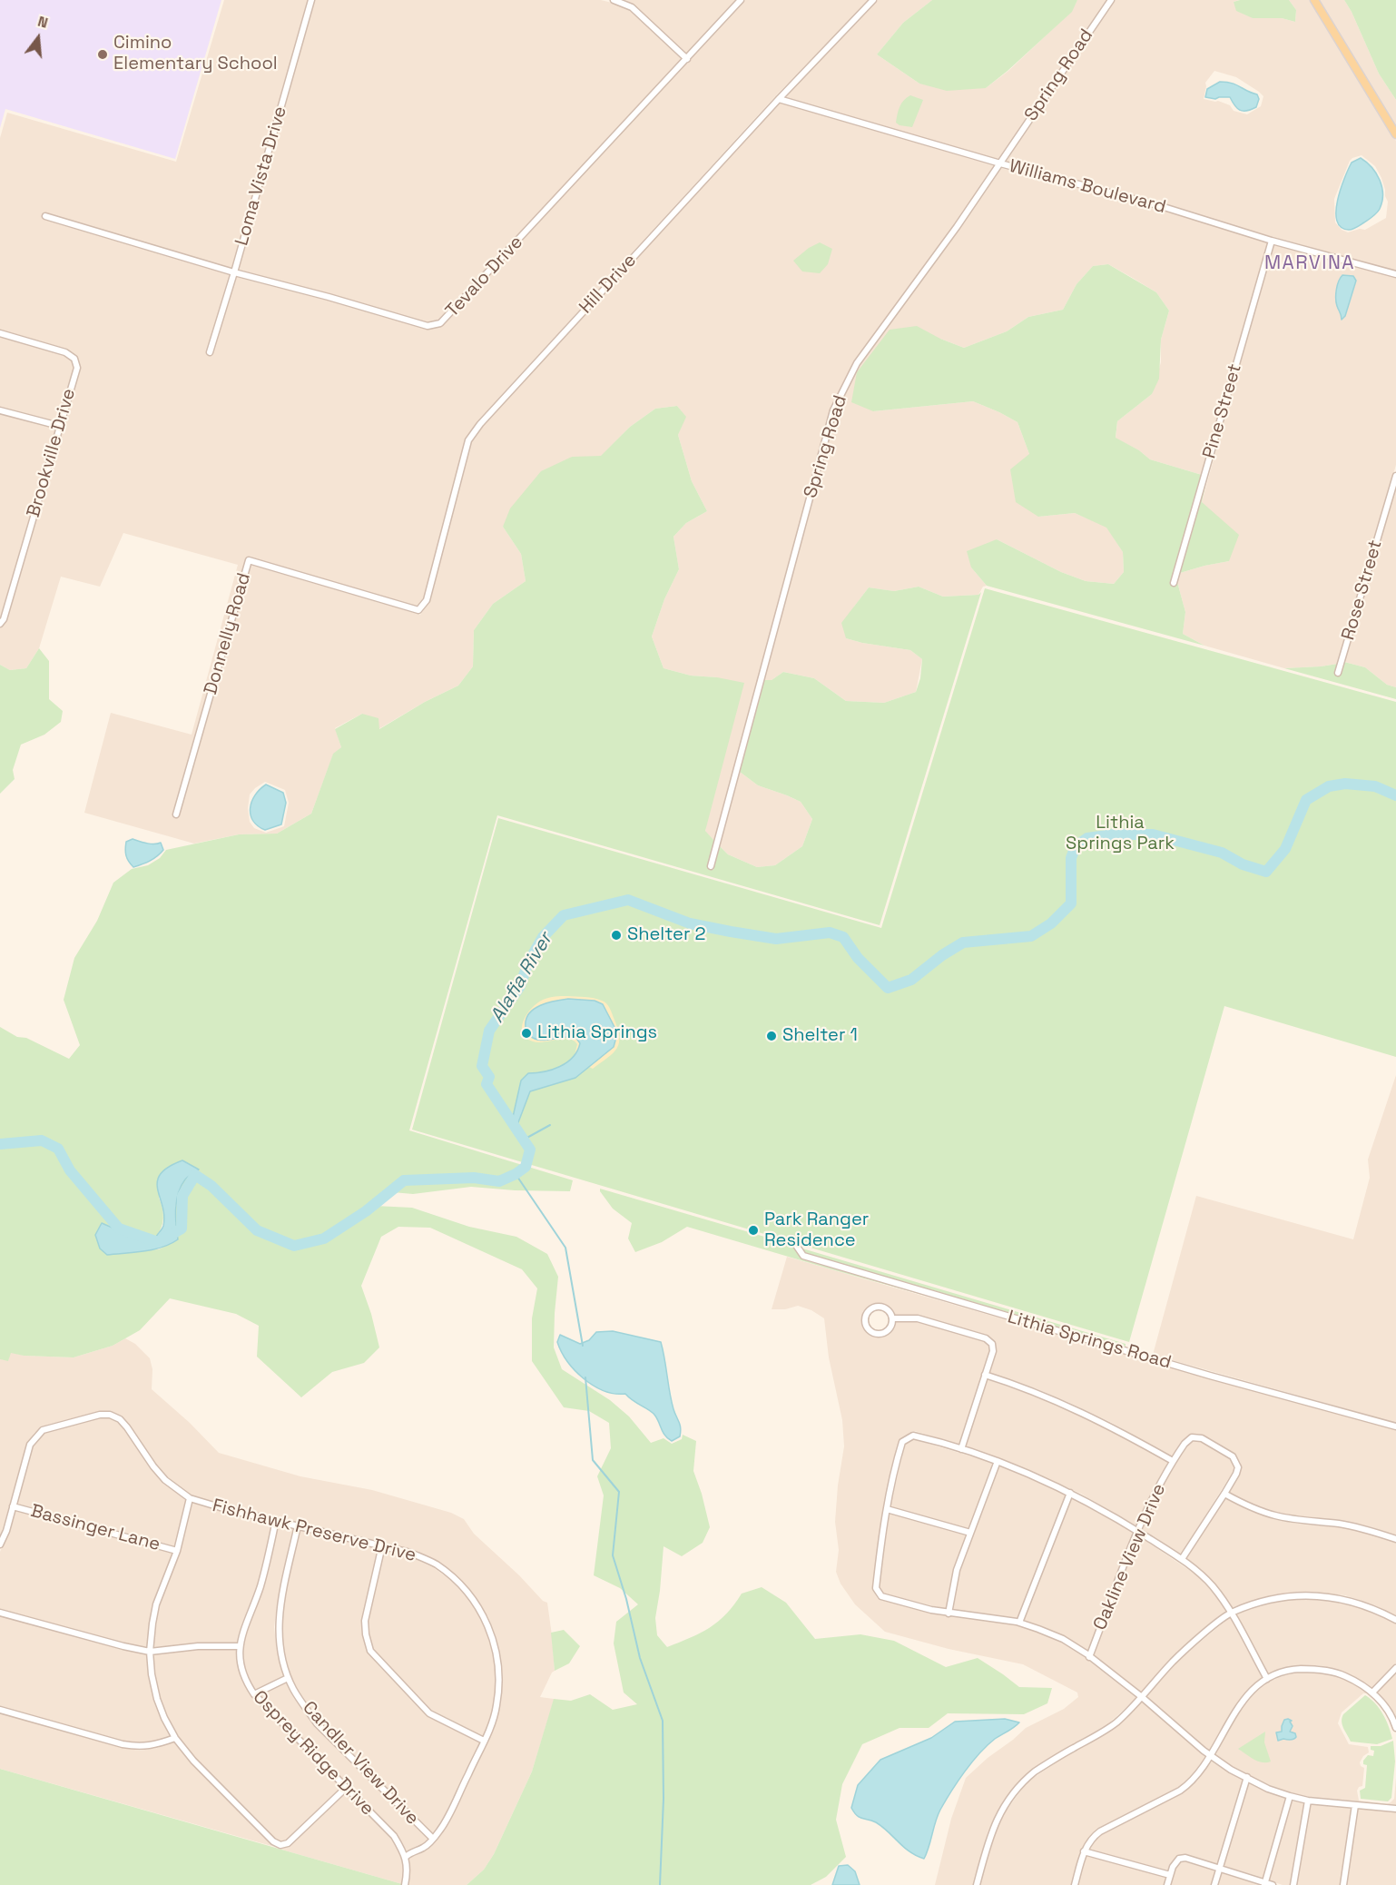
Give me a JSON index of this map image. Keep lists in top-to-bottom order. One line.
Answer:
{"streets":{"street":["Spring Road","Loma Vista Drive","Williams Boulevard","Tevalo Drive","Hill Drive","Pine Street","Brookville Drive","Rose Street","Donnelly Road","Lithia Springs Road","Bassinger Lane","Fishhawk Preserve Drive","Oakline View Drive","Osprey Ridge Drive","Candler View Drive"]},"crossings":[["Spring Road","Williams Boulevard"],["Loma Vista Drive","Tevalo Drive"],["Williams Boulevard","Hill Drive"],["Williams Boulevard","Pine Street"],["Hill Drive","Donnelly Road"],["Bassinger Lane","Fishhawk Preserve Drive"],["Fishhawk Preserve Drive","Osprey Ridge Drive"],["Fishhawk Preserve Drive","Candler View Drive"]],"districts":["MARVINA"],"water":["Alafia River"],"parks":["Lithia Springs Park"],"places":["Cimino Elementary School","Shelter 2","Lithia Springs","Shelter 1","Park Ranger Residence"],"north":"top"}
